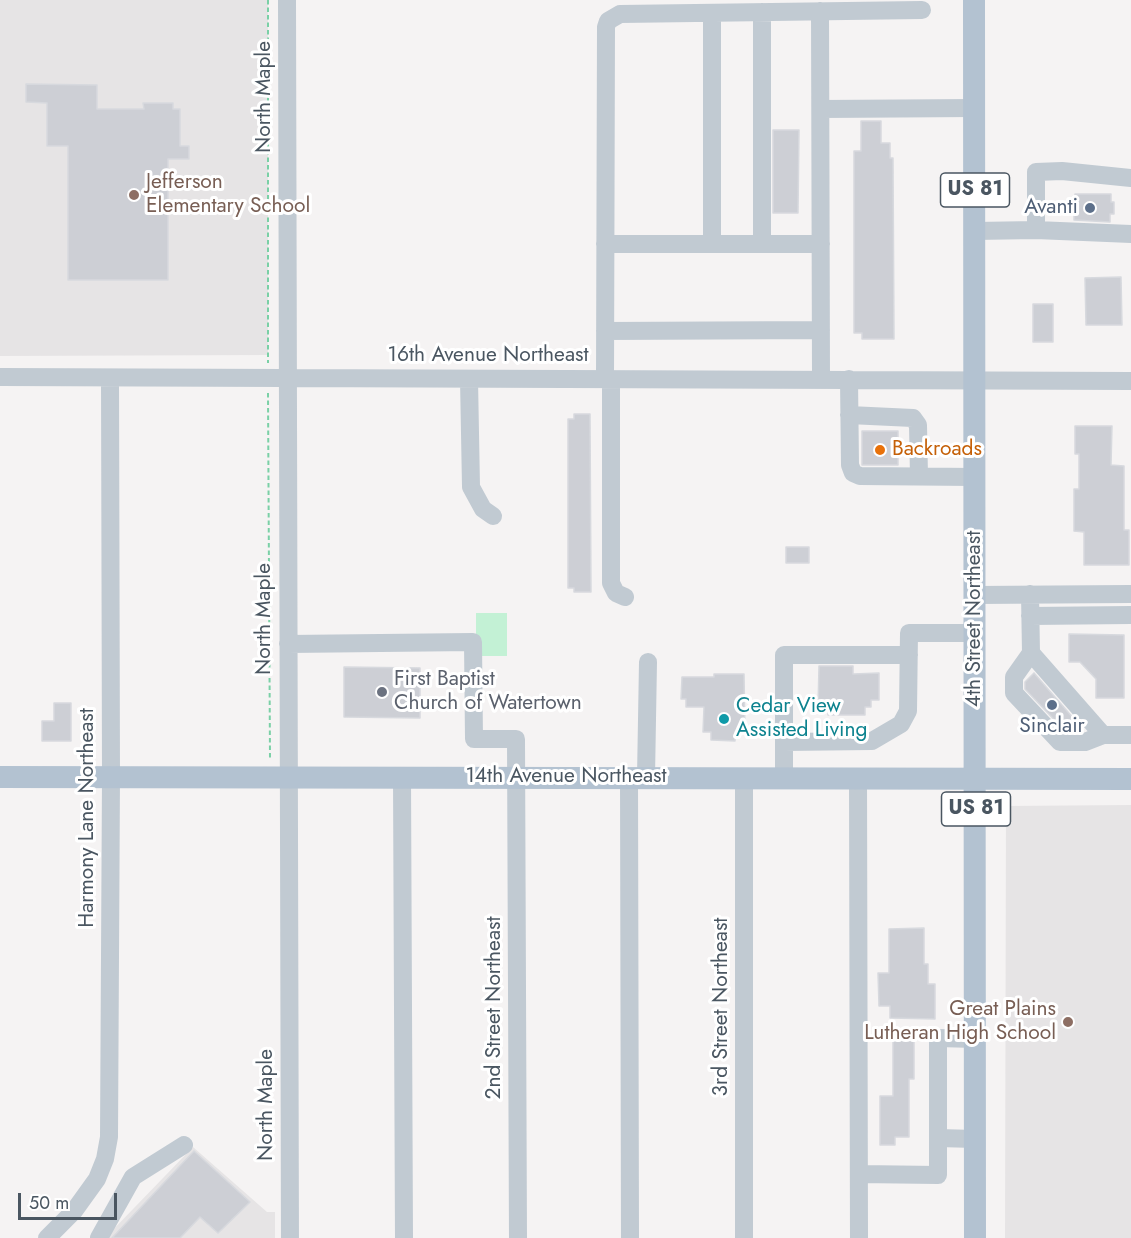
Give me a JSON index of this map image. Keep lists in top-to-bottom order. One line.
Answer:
{"streets":{"main road":["US 81","4th Street Northeast","14th Avenue Northeast"],"street":["North Maple","16th Avenue Northeast","Harmony Lane Northeast","3rd Street Northeast","2nd Street Northeast"]},"crossings":[["North Maple","16th Avenue Northeast"],["North Maple","14th Avenue Northeast"],["North Maple","2nd Street Northeast"],["16th Avenue Northeast","4th Street Northeast"],["16th Avenue Northeast","Harmony Lane Northeast"],["4th Street Northeast","14th Avenue Northeast"],["14th Avenue Northeast","Harmony Lane Northeast"],["14th Avenue Northeast","3rd Street Northeast"],["14th Avenue Northeast","2nd Street Northeast"]],"places":["Jefferson Elementary School","Avanti","Backroads","First Baptist Church of Watertown","Sinclair","Cedar View Assisted Living","Great Plains Lutheran High School"],"scale_bar":"50 m"}
